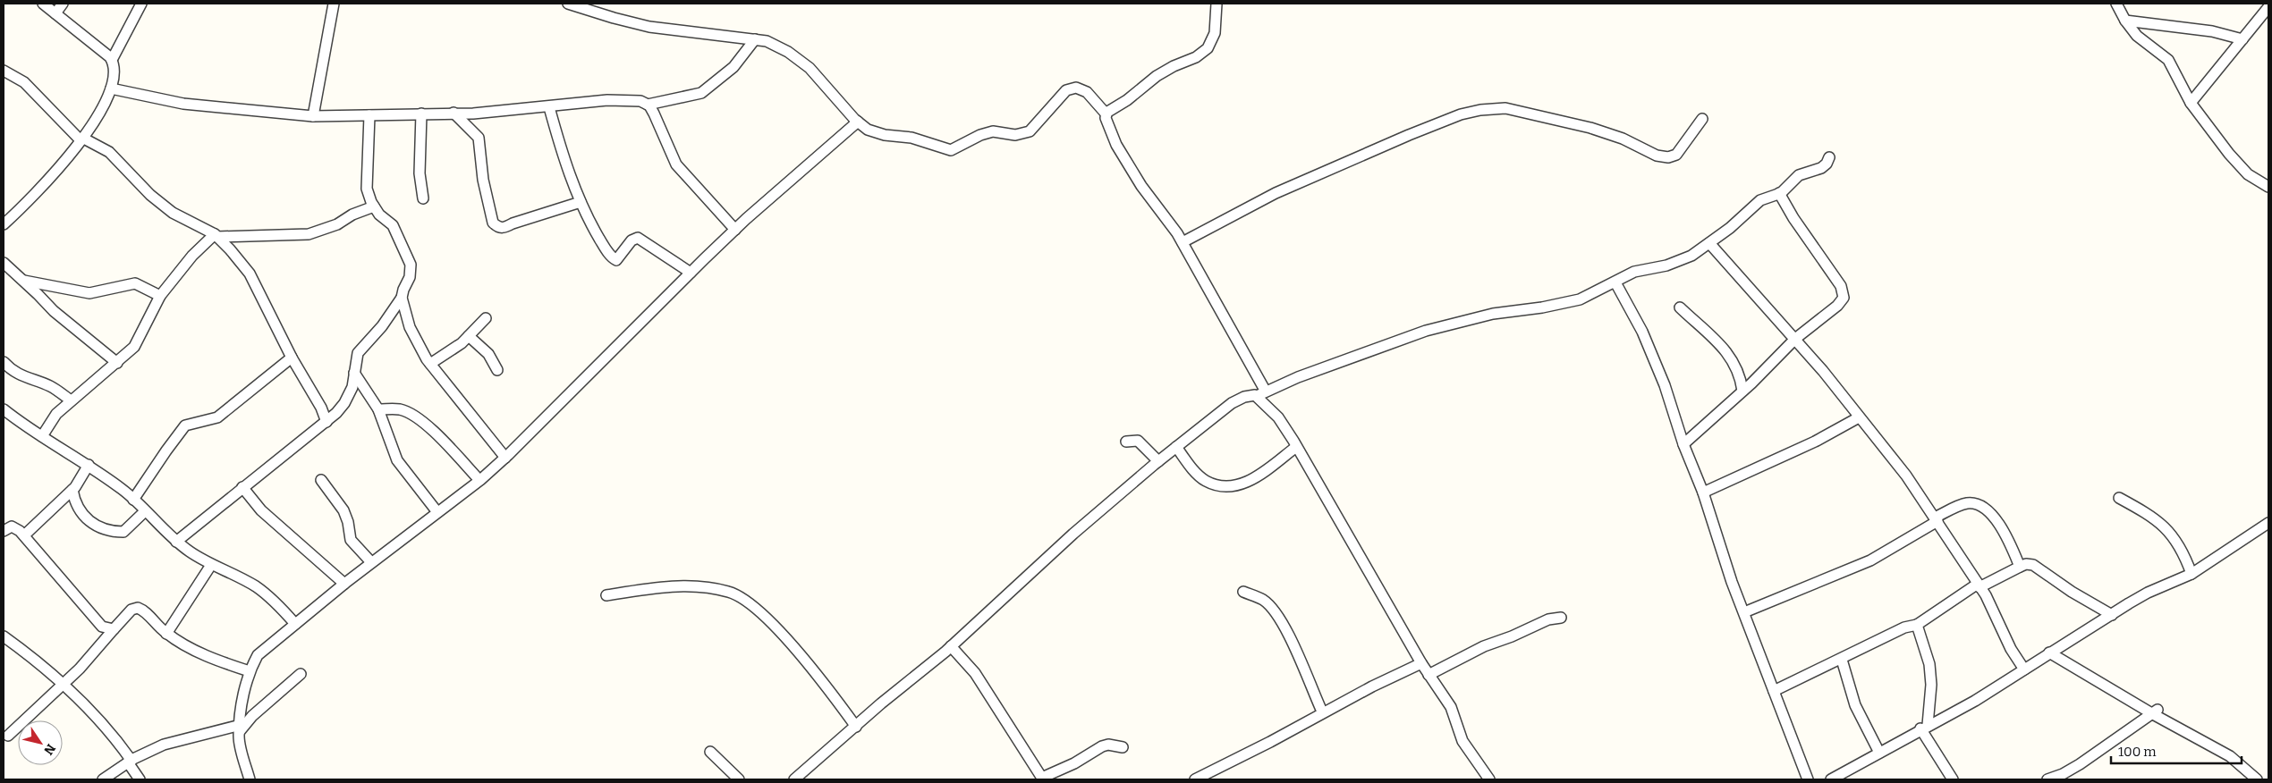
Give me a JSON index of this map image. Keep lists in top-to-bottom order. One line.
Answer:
{"scale_bar":"100 m","north":"bottom right"}
